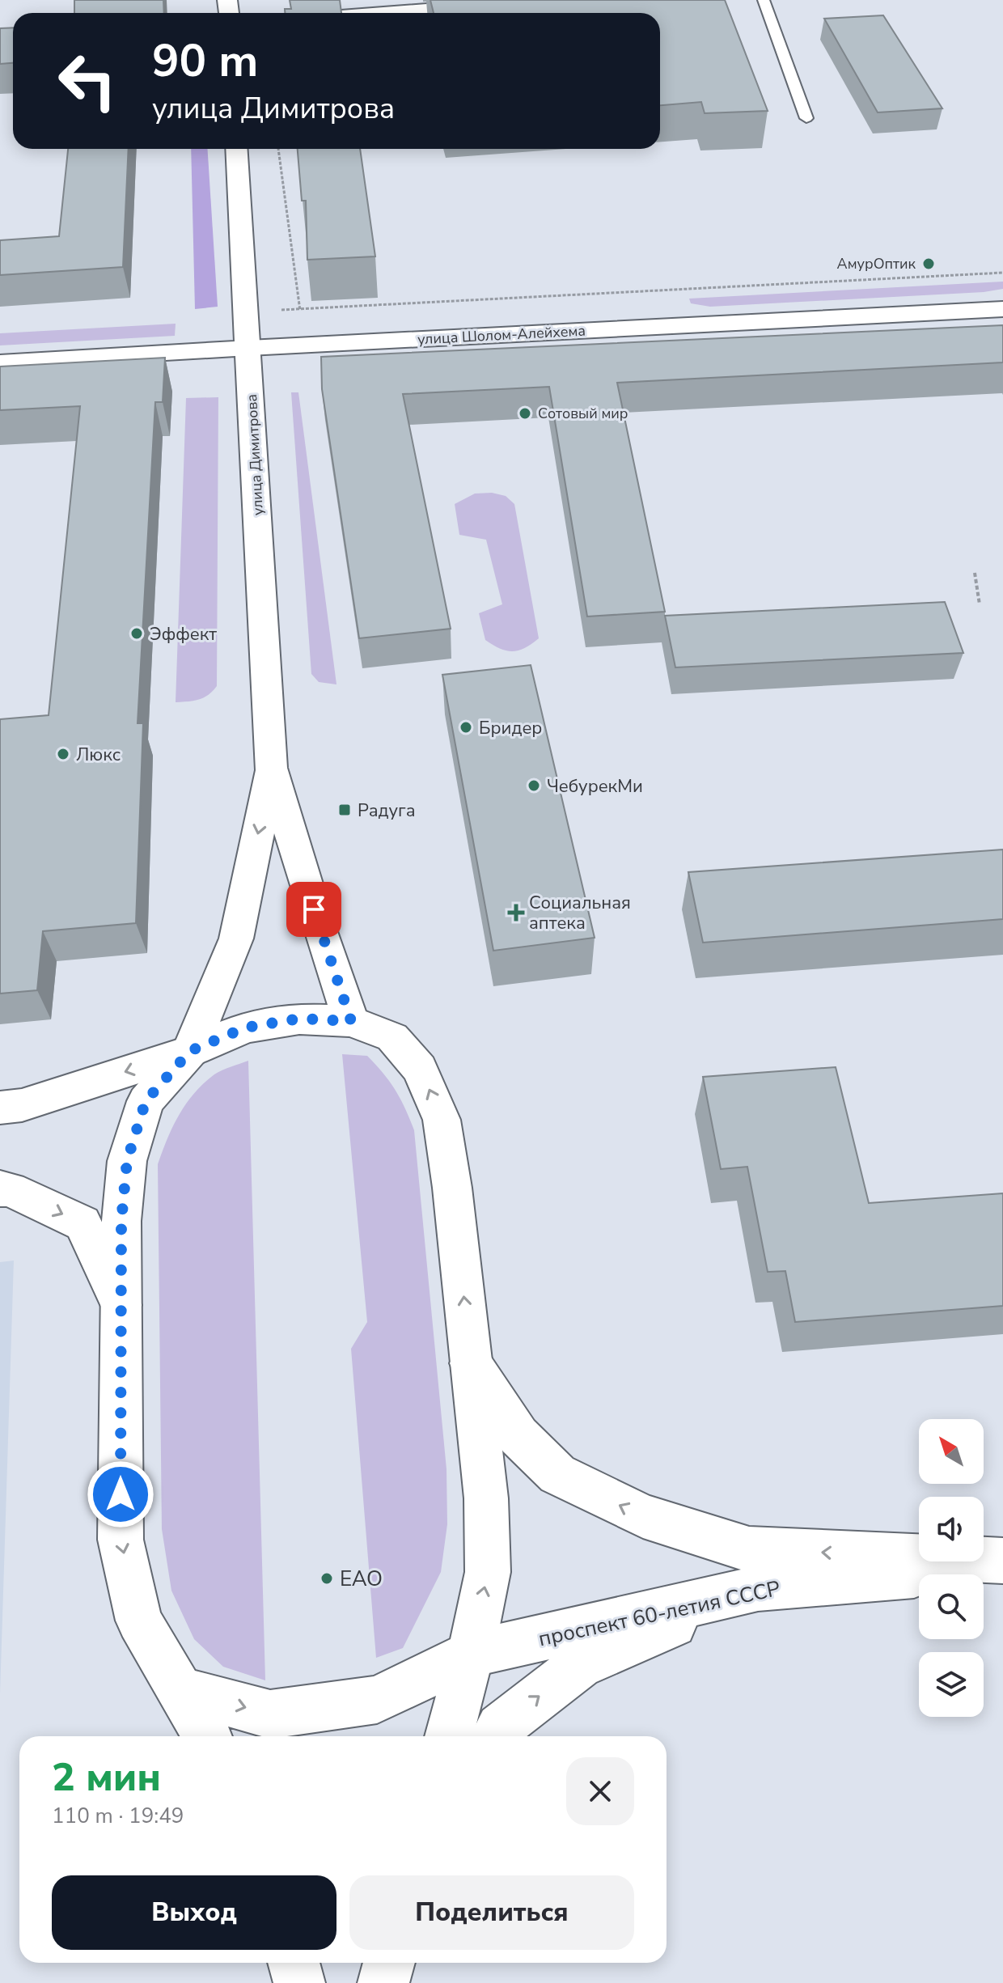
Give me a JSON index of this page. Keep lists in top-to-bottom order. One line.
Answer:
{"streets":{"main road":["улица Шолом-Алейхема","улица Димитрова","проспект 60-летия СССР"]},"crossings":[["улица Шолом-Алейхема","улица Димитрова"]],"places":{"other":["АмурОптик","Сотовый мир","Эффект","Бридер","Люкс","ЧебурекМи","ЕАО"],"transit":["Радуга"],"health":["Социальная аптека"]},"north":"top left","page":{"turn":["90 m","улица Димитрова"],"heading":["2 мин","110 m · 19:49"],"buttons":["Выход","Поделиться"]}}
